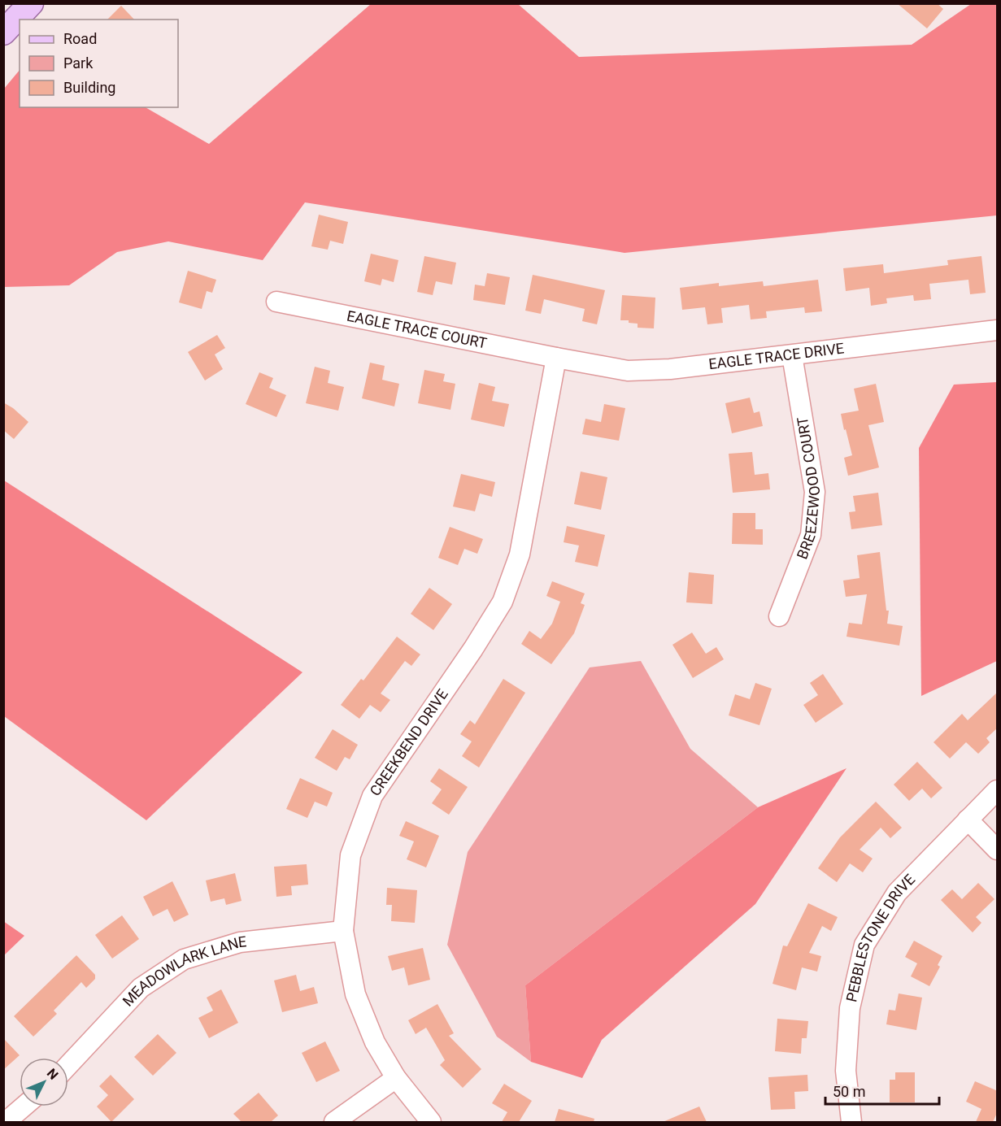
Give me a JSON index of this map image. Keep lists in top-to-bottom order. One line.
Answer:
{"streets":{"street":["EAGLE TRACE COURT","EAGLE TRACE DRIVE","BREEZEWOOD COURT","CREEKBEND DRIVE","PEBBLESTONE DRIVE","MEADOWLARK LANE"]},"crossings":[["EAGLE TRACE COURT","EAGLE TRACE DRIVE"],["EAGLE TRACE COURT","CREEKBEND DRIVE"],["EAGLE TRACE DRIVE","BREEZEWOOD COURT"],["EAGLE TRACE DRIVE","CREEKBEND DRIVE"],["CREEKBEND DRIVE","MEADOWLARK LANE"]],"legend":["Road","Park","Building"],"scale_bar":"50 m","north":"top right"}
